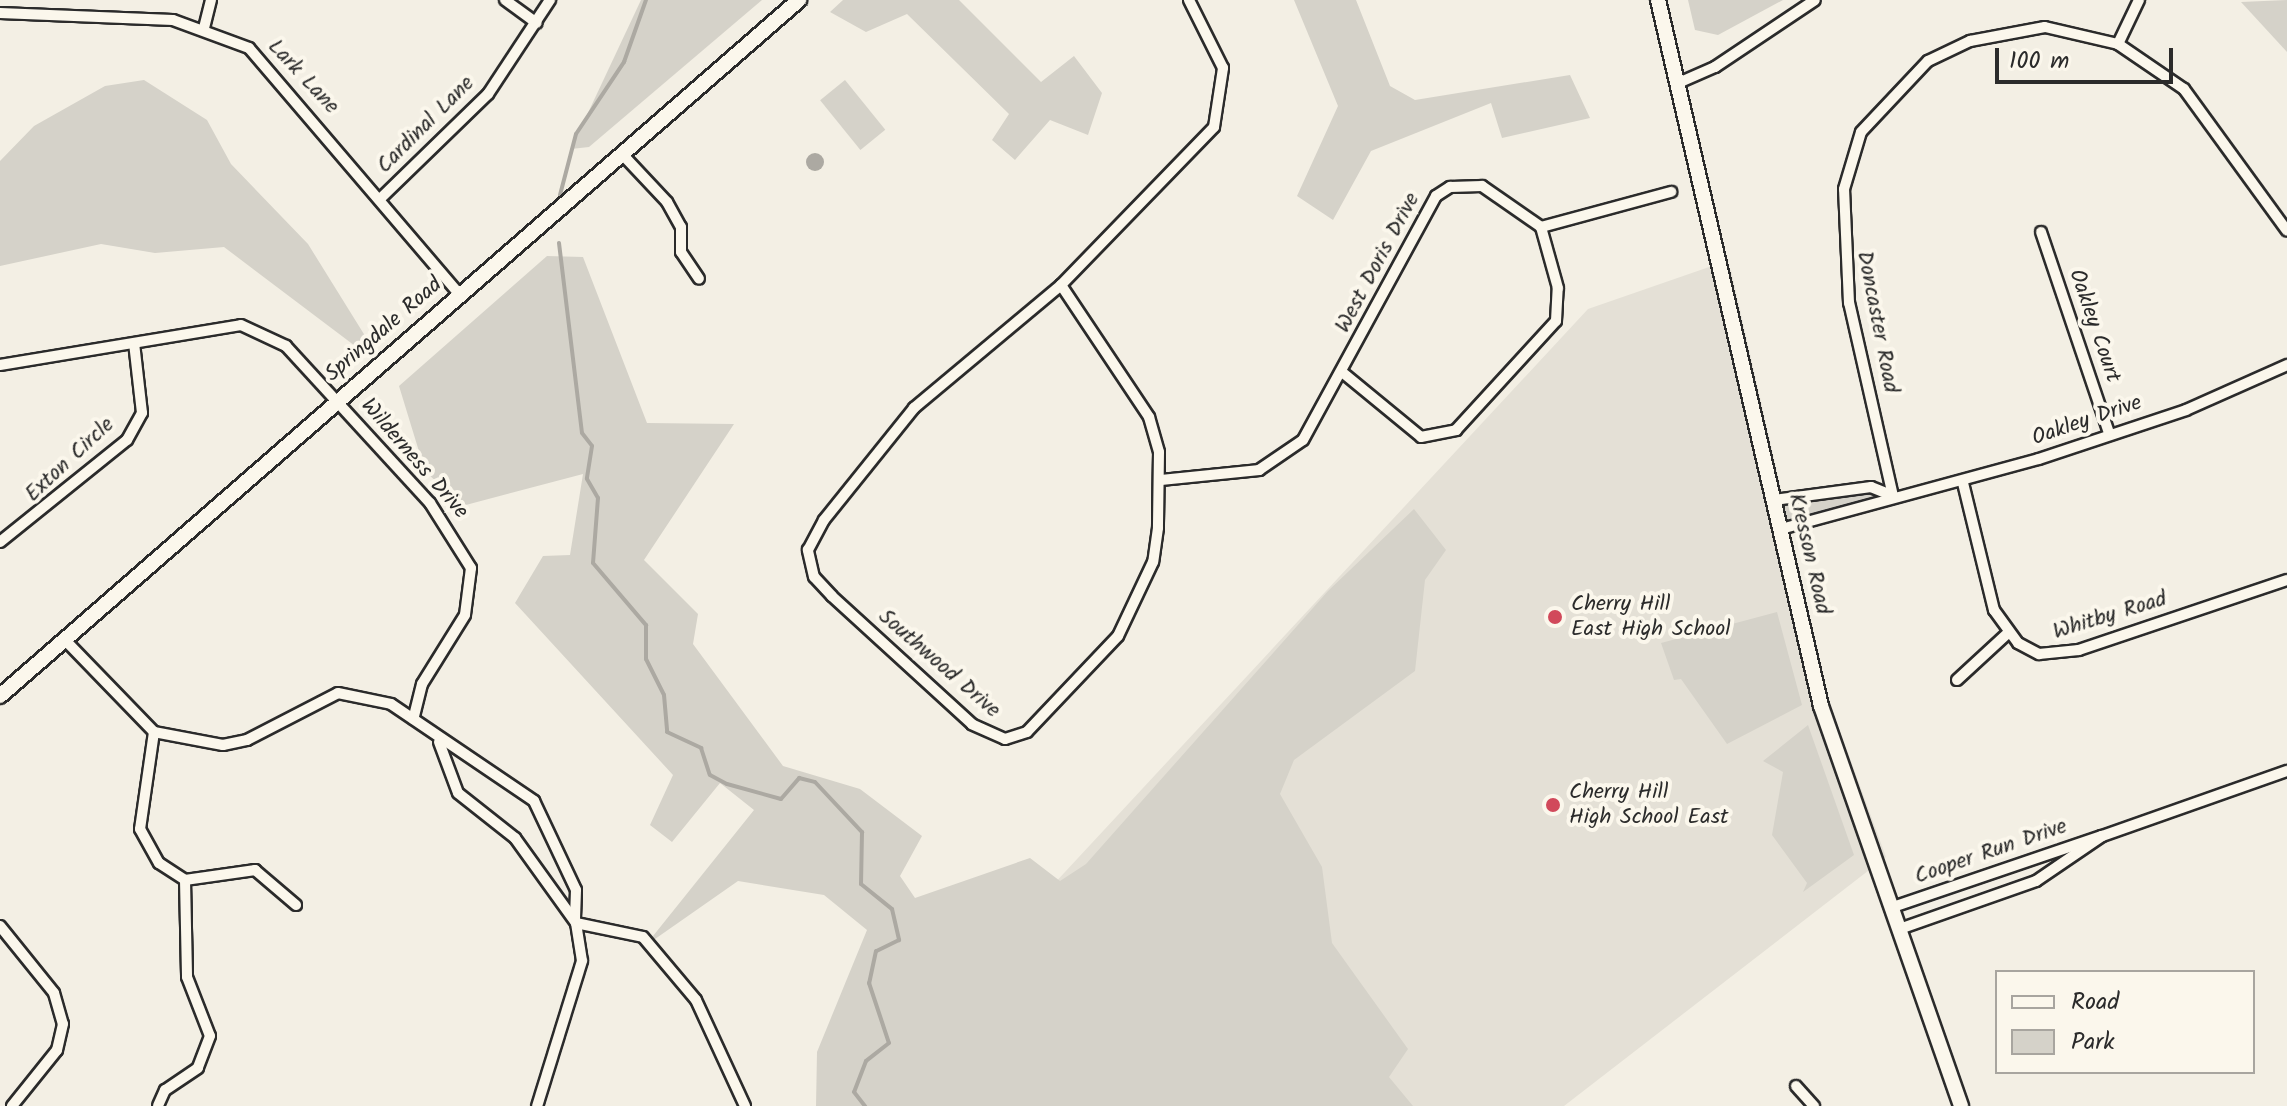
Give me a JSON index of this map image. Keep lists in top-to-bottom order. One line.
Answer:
{"streets":{"street":["Lark Lane","Cardinal Lane","West Doris Drive","Doncaster Road","Oakley Court","Springdale Road","Oakley Drive","Wilderness Drive","Exton Circle","Kresson Road","Whitby Road","Southwood Drive","Cooper Run Drive"]},"crossings":[["Lark Lane","Cardinal Lane"],["Lark Lane","Springdale Road"],["West Doris Drive","Southwood Drive"],["Doncaster Road","Oakley Drive"],["Oakley Court","Oakley Drive"],["Springdale Road","Wilderness Drive"],["Kresson Road","Cooper Run Drive"]],"places":["Cherry Hill East High School","Cherry Hill High School East"],"legend":["Road","Park"],"scale_bar":"100 m"}
